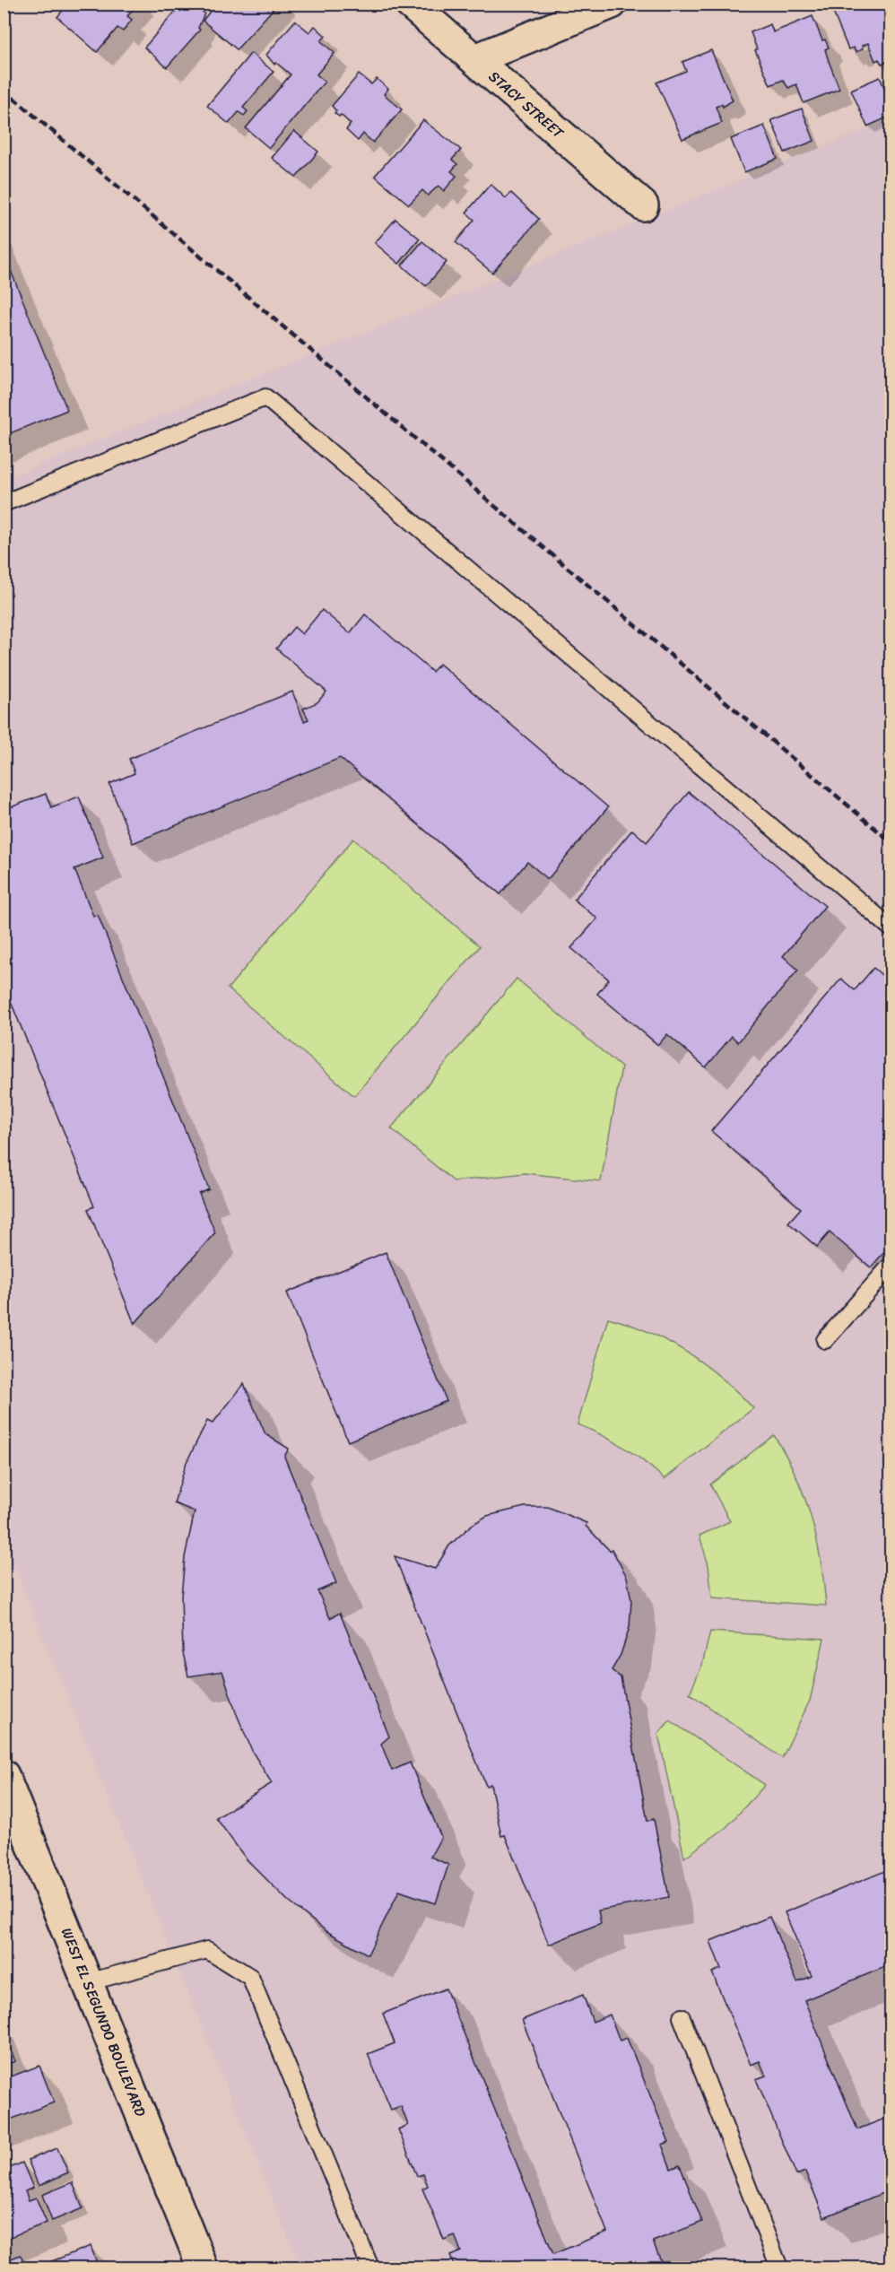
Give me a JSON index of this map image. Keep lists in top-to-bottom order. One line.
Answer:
{"streets":{"main road":["STACY STREET","WEST EL SEGUNDO BOULEVARD"]}}
